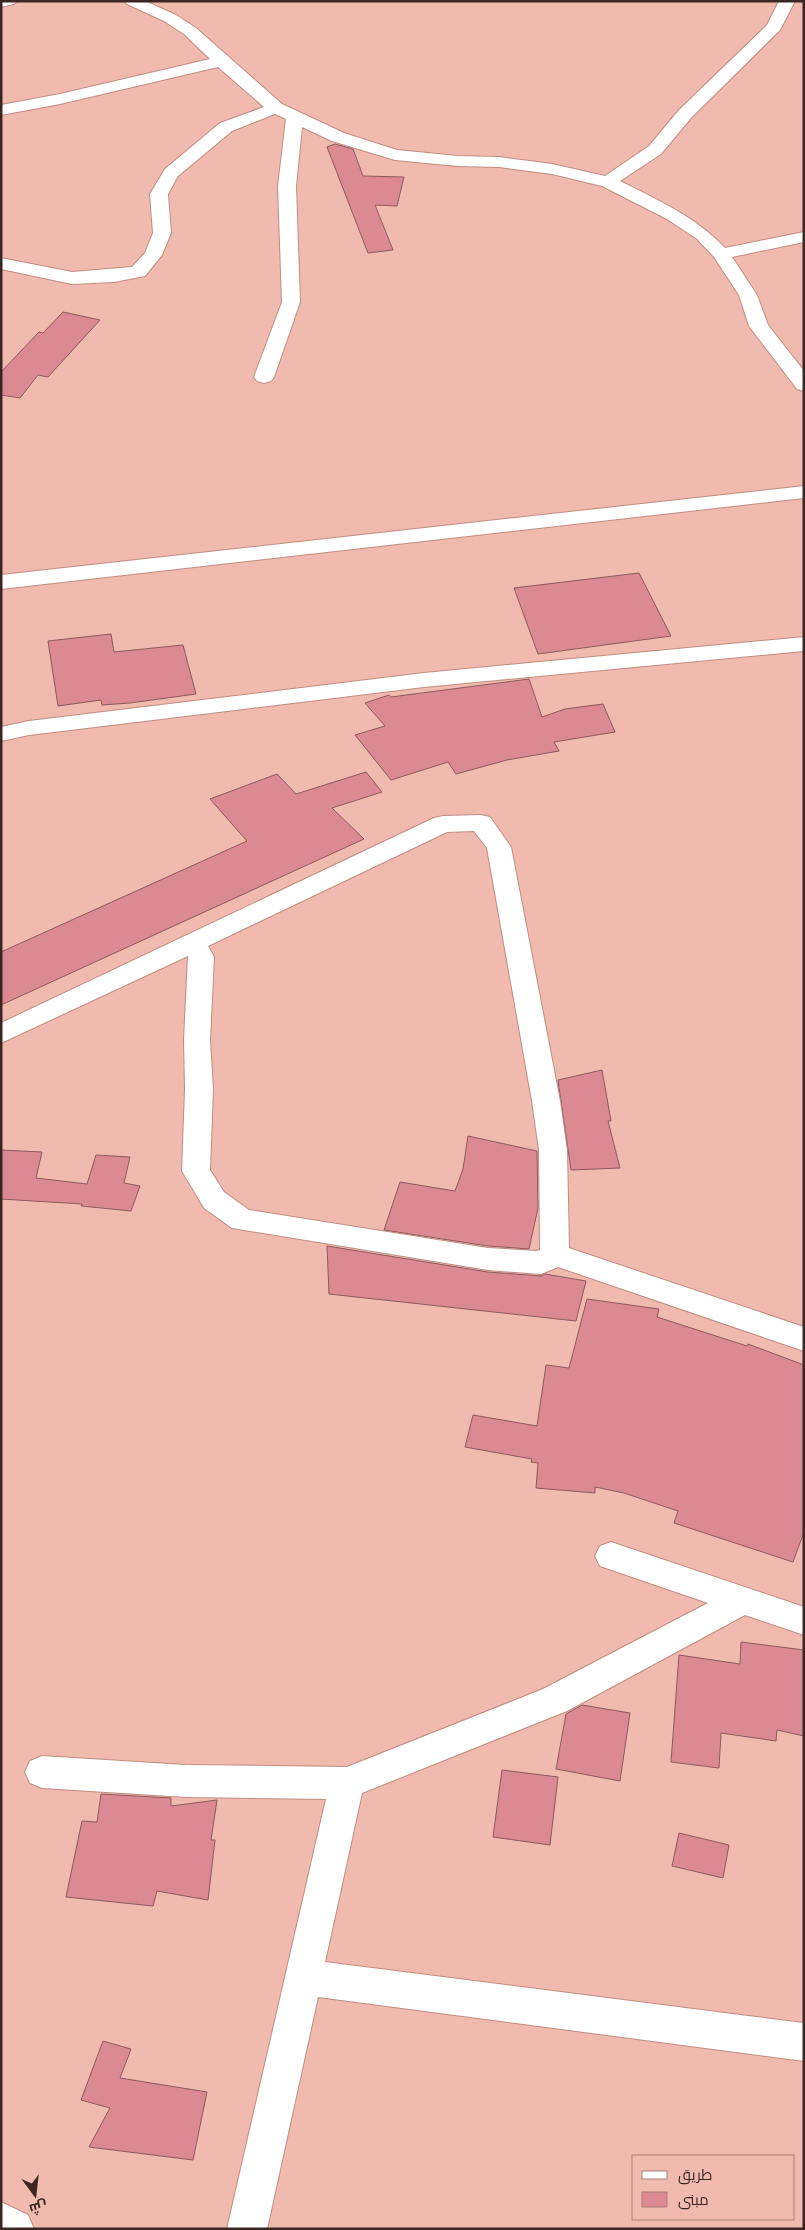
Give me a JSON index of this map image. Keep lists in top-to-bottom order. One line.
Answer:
{"legend":["طريق","مبنى"],"north":"bottom"}
